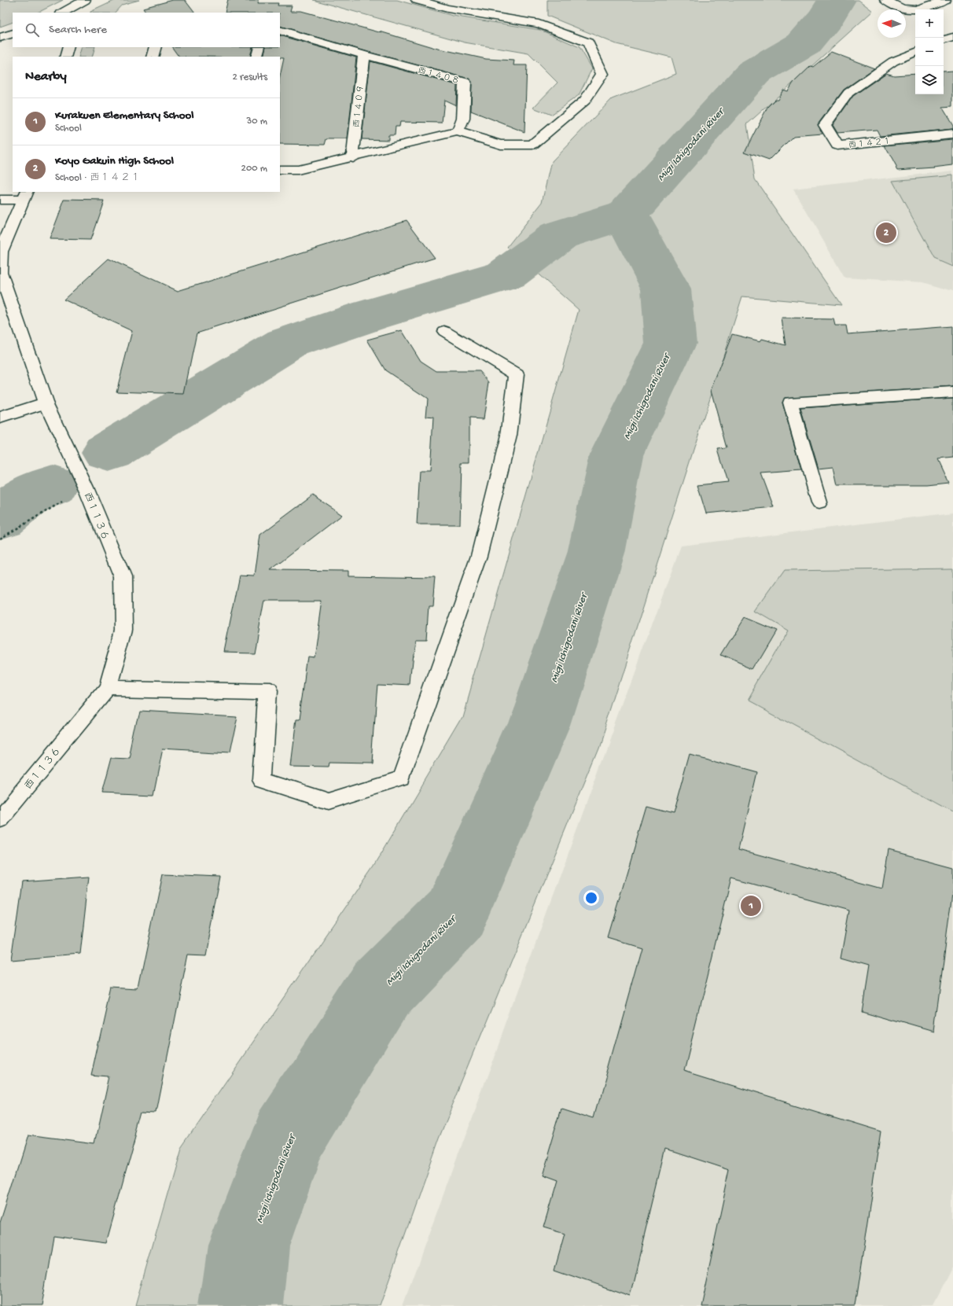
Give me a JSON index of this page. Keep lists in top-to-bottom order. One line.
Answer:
{"streets":{"street":["西１４０８","西１４０９","西１４２１","西１１３６"]},"crossings":[["西１４０８","西１４０９"]],"water":["Migi Ichigodani River"],"north":"left","page":{"map_buttons":["+","−"],"search":"Search here","heading":["Nearby","2 results"],"list":[{"mark":"1","name":"Kurakuen Elementary School","note":"School","value":"30 m"},{"mark":"2","name":"Koyo Gakuin High School","note":"School · 西１４２１","value":"200 m"}],"pins":["2","1"]}}
